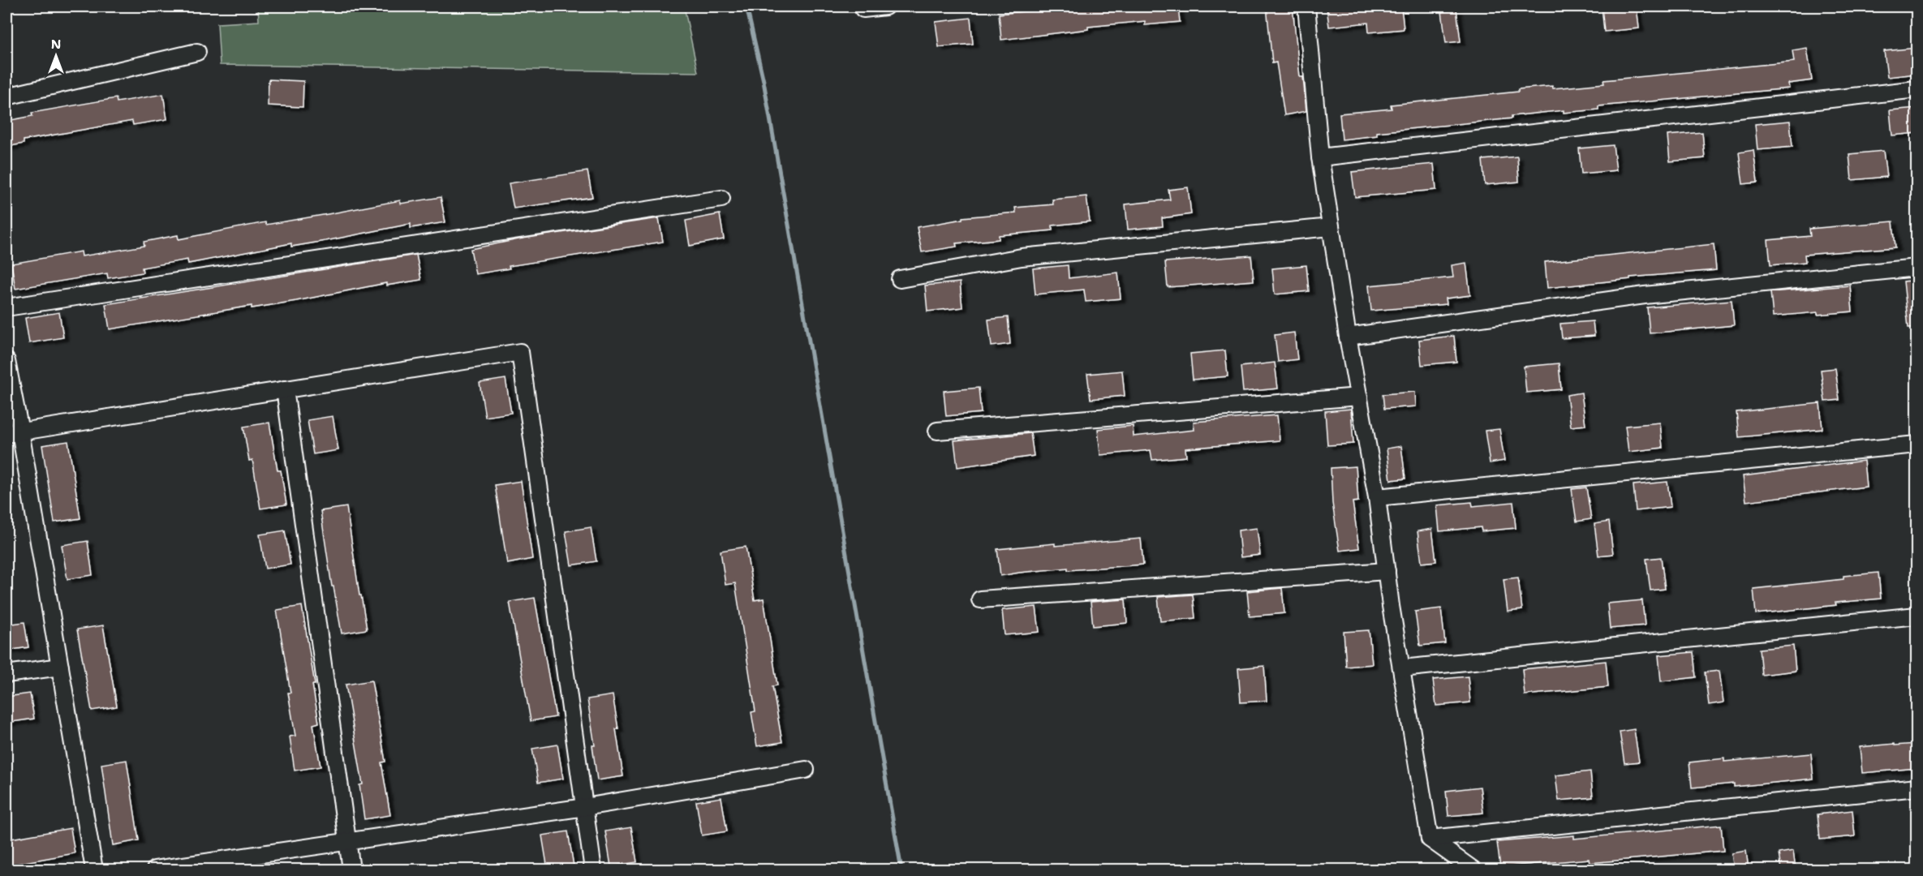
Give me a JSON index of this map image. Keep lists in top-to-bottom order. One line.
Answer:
{"north":"top"}
